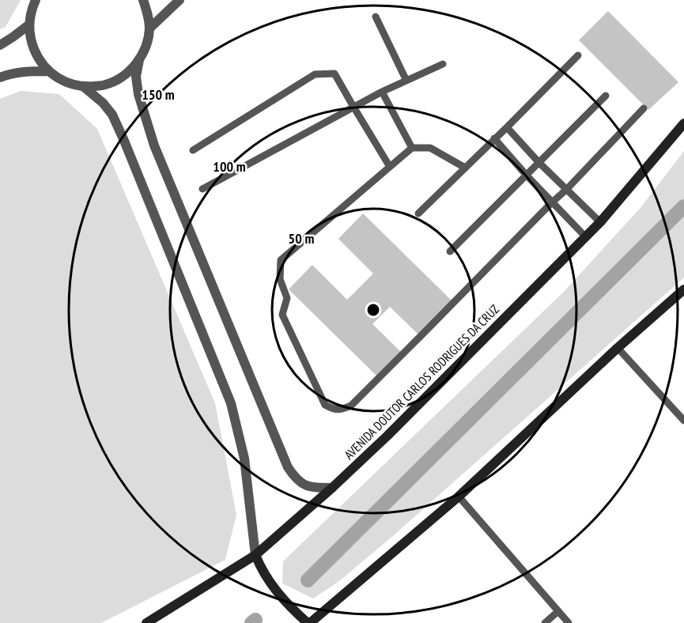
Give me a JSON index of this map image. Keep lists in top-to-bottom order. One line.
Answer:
{"streets":{"main road":["AVENIDA DOUTOR CARLOS RODRIGUES DA CRUZ"]},"rings":["150 m","100 m","50 m"]}
